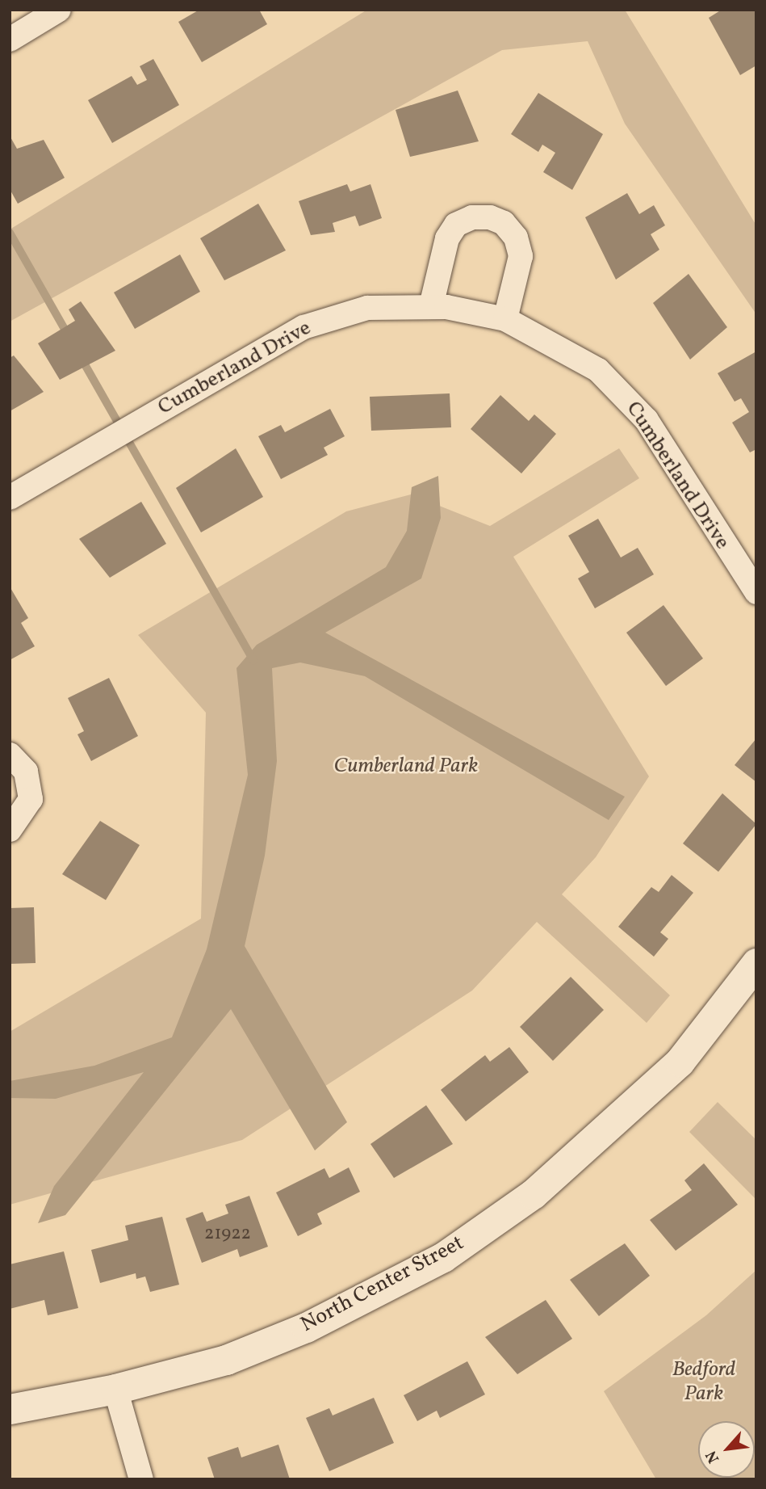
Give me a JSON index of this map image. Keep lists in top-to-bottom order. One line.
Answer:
{"streets":{"street":["Cumberland Drive","North Center Street"]},"parks":["Cumberland Park","Bedford Park"],"house_numbers":["21922"],"north":"bottom left"}
